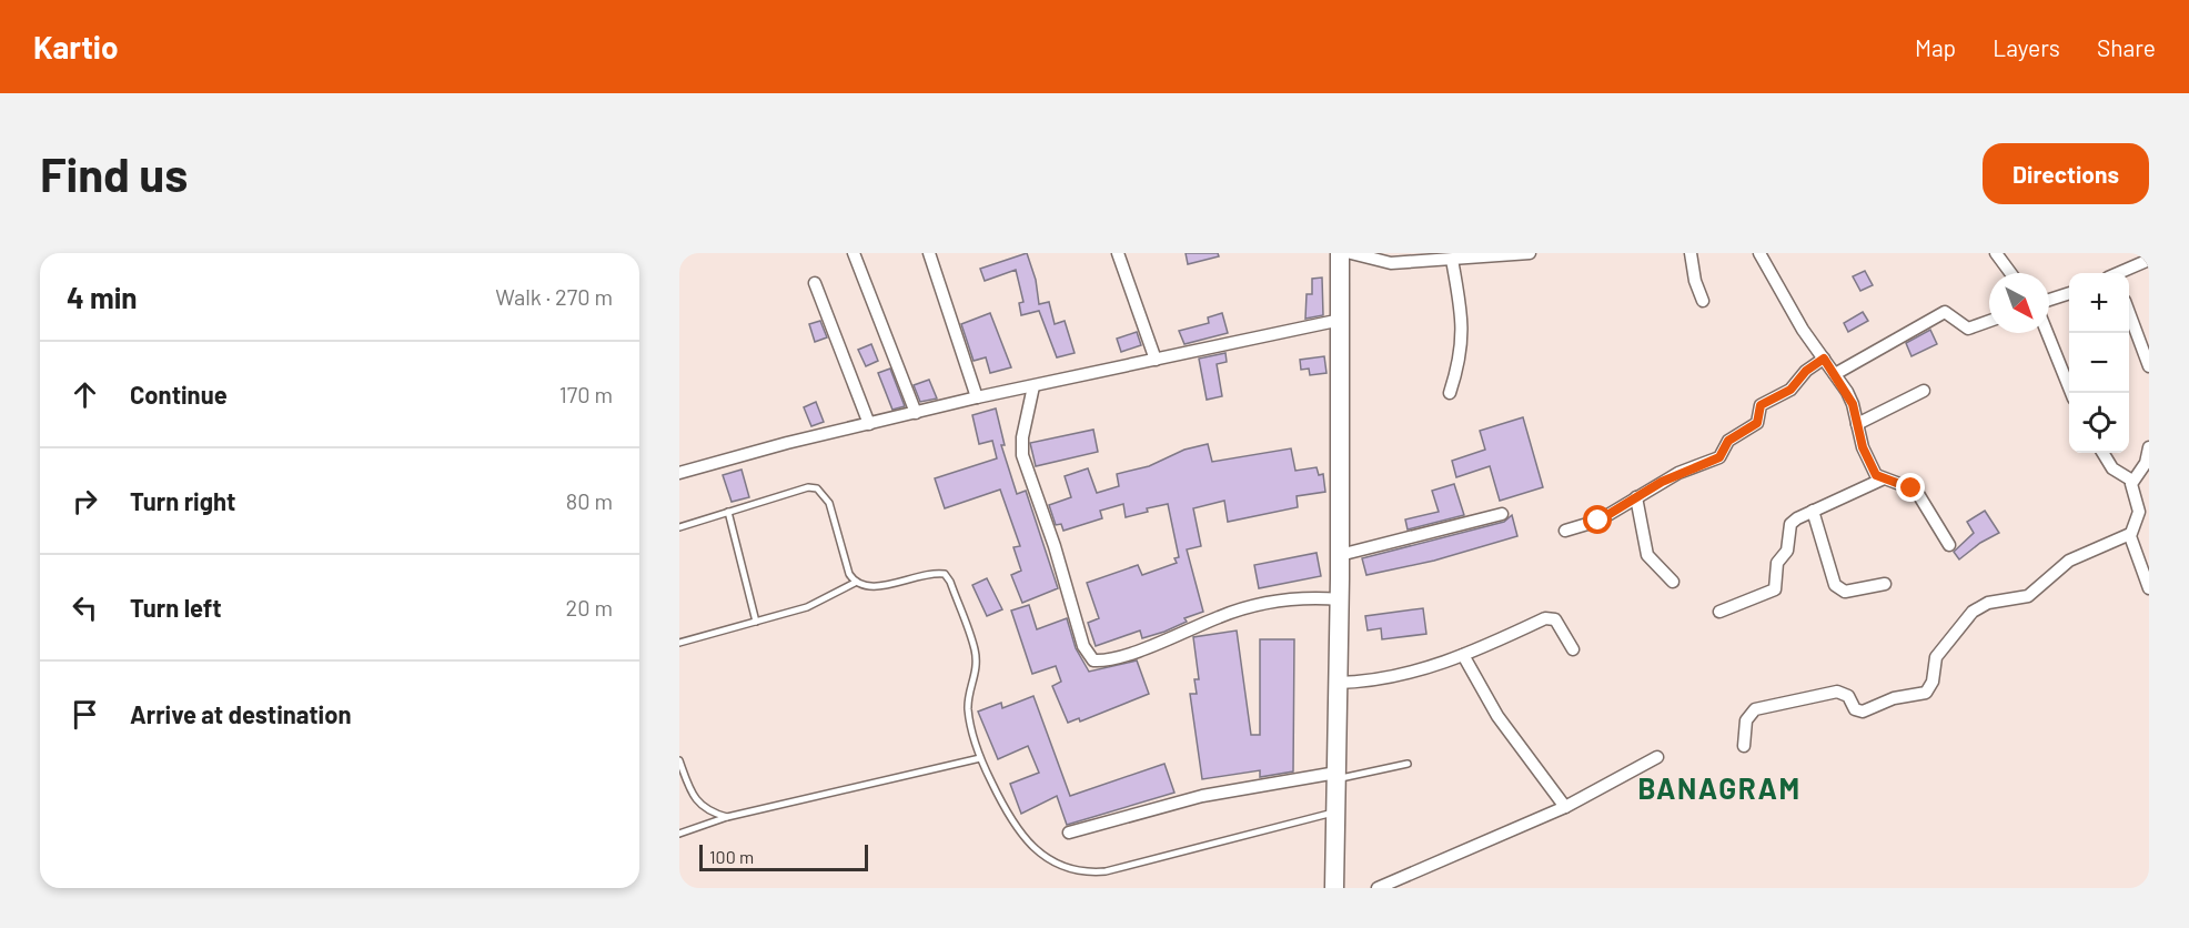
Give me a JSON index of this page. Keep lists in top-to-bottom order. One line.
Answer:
{"districts":["BANAGRAM"],"scale_bar":"100 m","north":"bottom right","page":{"header":"Kartio","nav":["Map","Layers","Share"],"buttons":"Directions","title":"Find us","heading":["4 min","Walk · 270 m"],"map_buttons":["+","−"],"list":[["Continue","170 m"],["Turn right","80 m"],["Turn left","20 m"],"Arrive at destination"],"scale":"100 m"}}
